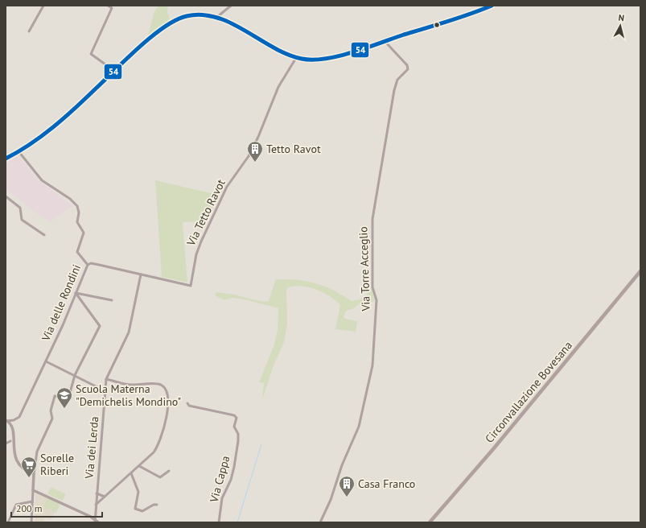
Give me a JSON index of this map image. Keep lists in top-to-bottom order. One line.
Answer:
{"streets":{"main road":["Circonvallazione Bovesana"],"street":["Via Tetto Ravot","Via Torre Acceglio","Via delle Rondini","Via dei Lerda","Via Cappa"]},"crossings":[["Via Tetto Ravot","Via delle Rondini"],["Via Tetto Ravot","Via dei Lerda"]],"places":{"building":["Tetto Ravot","Casa Franco"],"school or university":["Scuola Materna \"Demichelis Mondino\""],"supermarket":["Sorelle Riberi"]},"lines":["transit line 54"],"scale_bar":"200 m","north":"top"}
